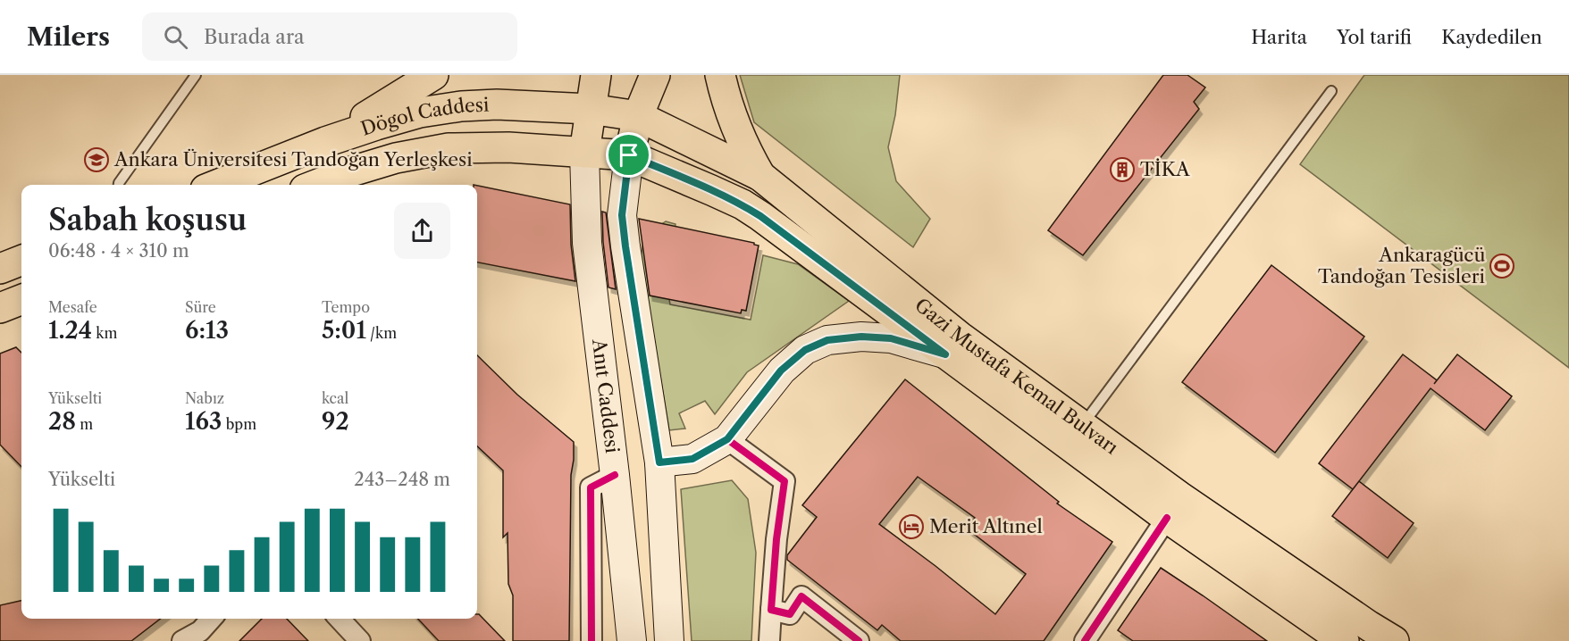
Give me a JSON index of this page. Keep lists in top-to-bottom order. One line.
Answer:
{"streets":{"main road":["Dögol Caddesi","Gazi Mustafa Kemal Bulvarı","Anıt Caddesi"]},"crossings":[["Dögol Caddesi","Gazi Mustafa Kemal Bulvarı"],["Dögol Caddesi","Anıt Caddesi"]],"places":{"school or university":["Ankara Üniversitesi Tandoğan Yerleşkesi"],"building":["TİKA"],"sports":["Ankaragücü Tandoğan Tesisleri"],"hotel":["Merit Altınel"]},"page":{"header":"Milers","search":"Burada ara","nav":["Harita","Yol tarifi","Kaydedilen"],"heading":["Sabah koşusu","06:48 · 4 × 310 m"],"stats":[["Mesafe","1.24 km"],["Süre","6:13"],["Tempo","5:01 /km"],["Yükselti","28 m"],["Nabız","163 bpm"],["kcal","92"]],"chart":["Yükselti","243–248 m"]}}
